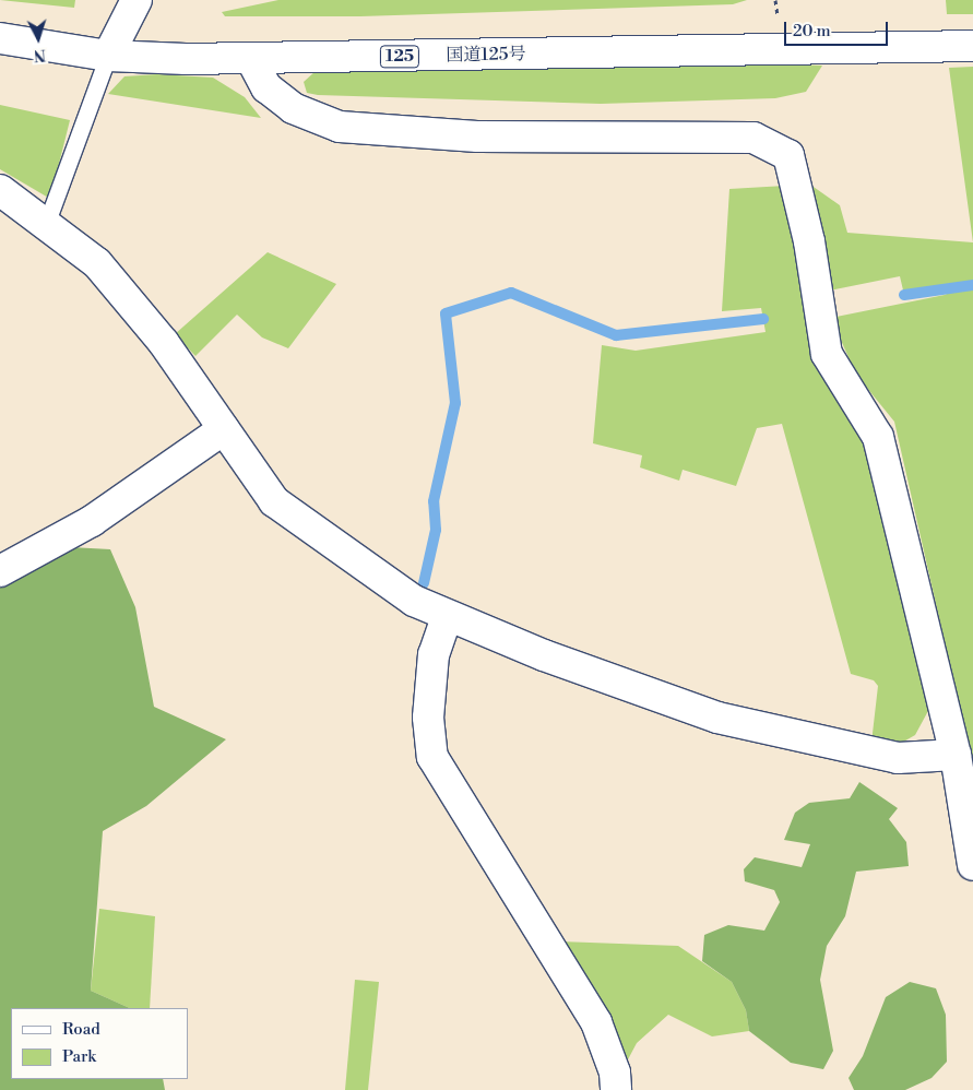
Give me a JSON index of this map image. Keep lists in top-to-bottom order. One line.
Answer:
{"streets":{"main road":["国道125号","125"]},"legend":["Road","Park"],"scale_bar":"20 m","north":"bottom"}
